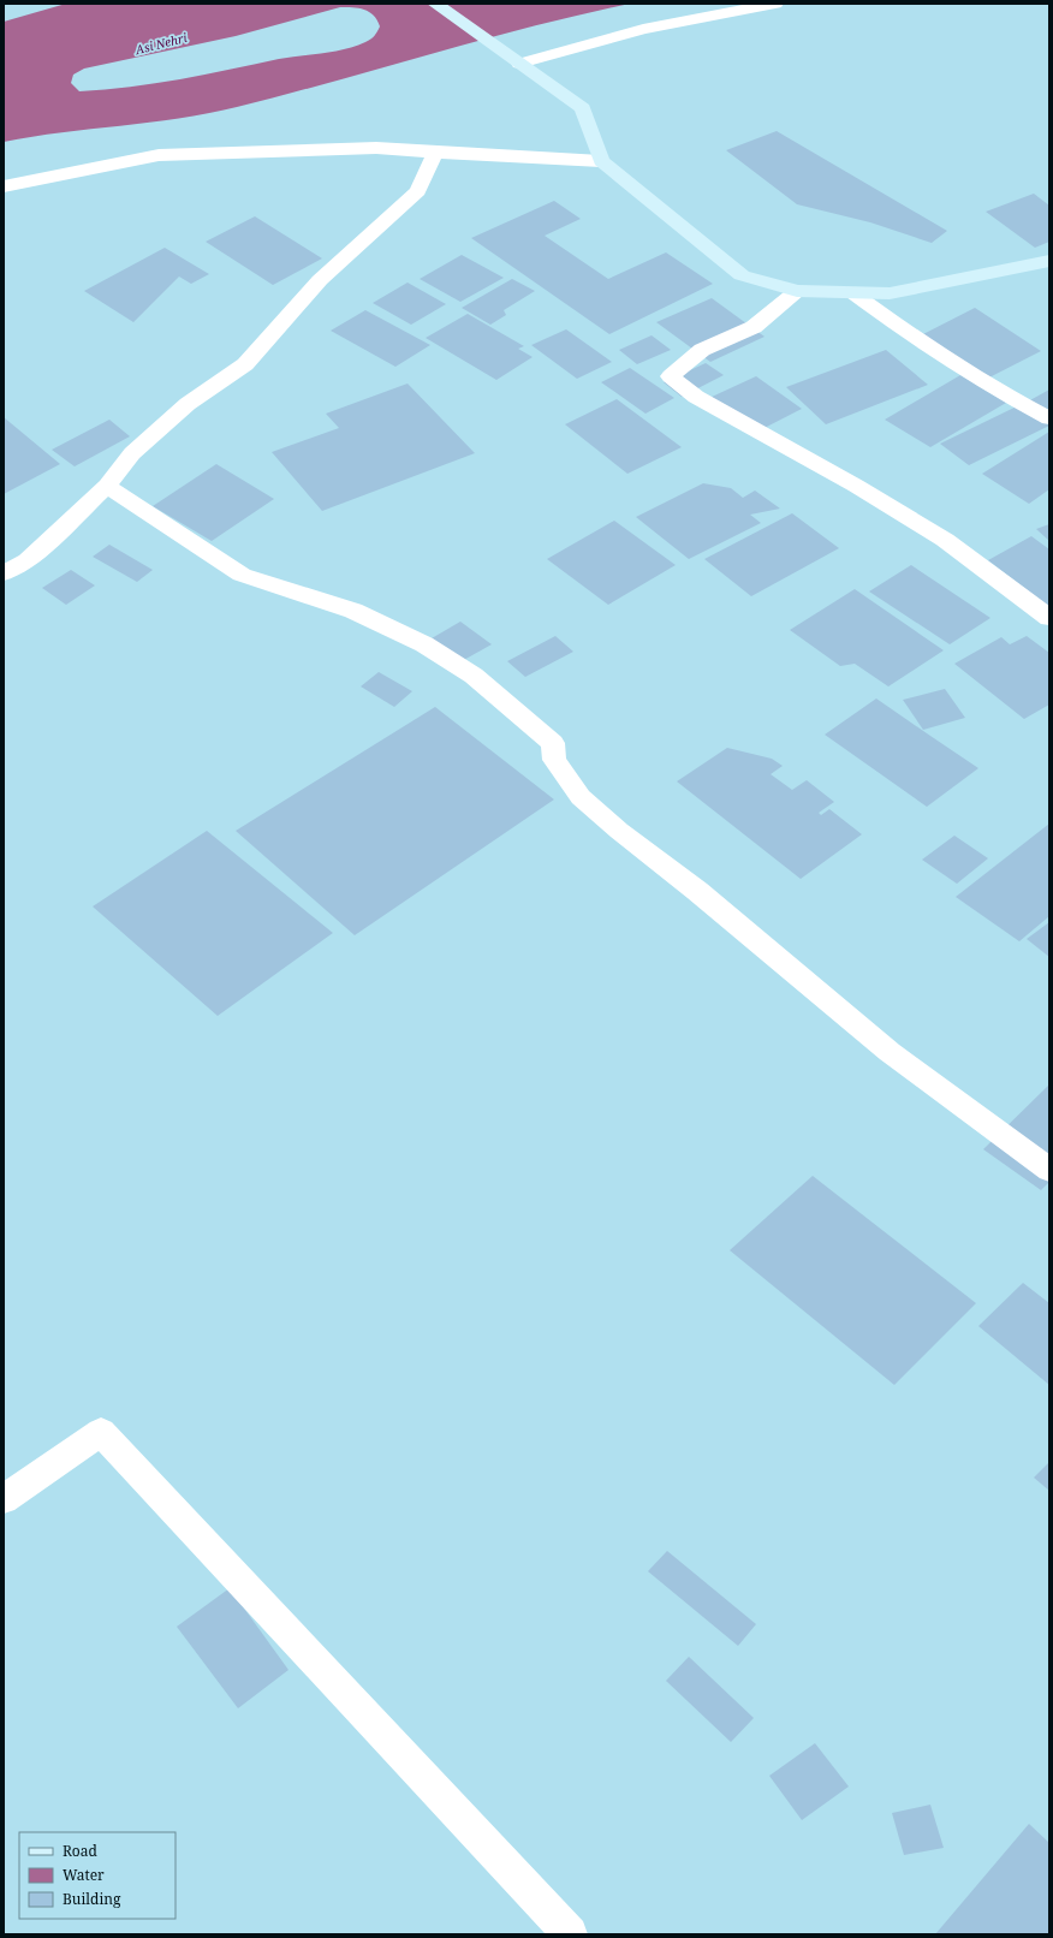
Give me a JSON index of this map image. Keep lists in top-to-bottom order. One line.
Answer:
{"water":["Asi Nehri"],"legend":["Road","Water","Building"]}
